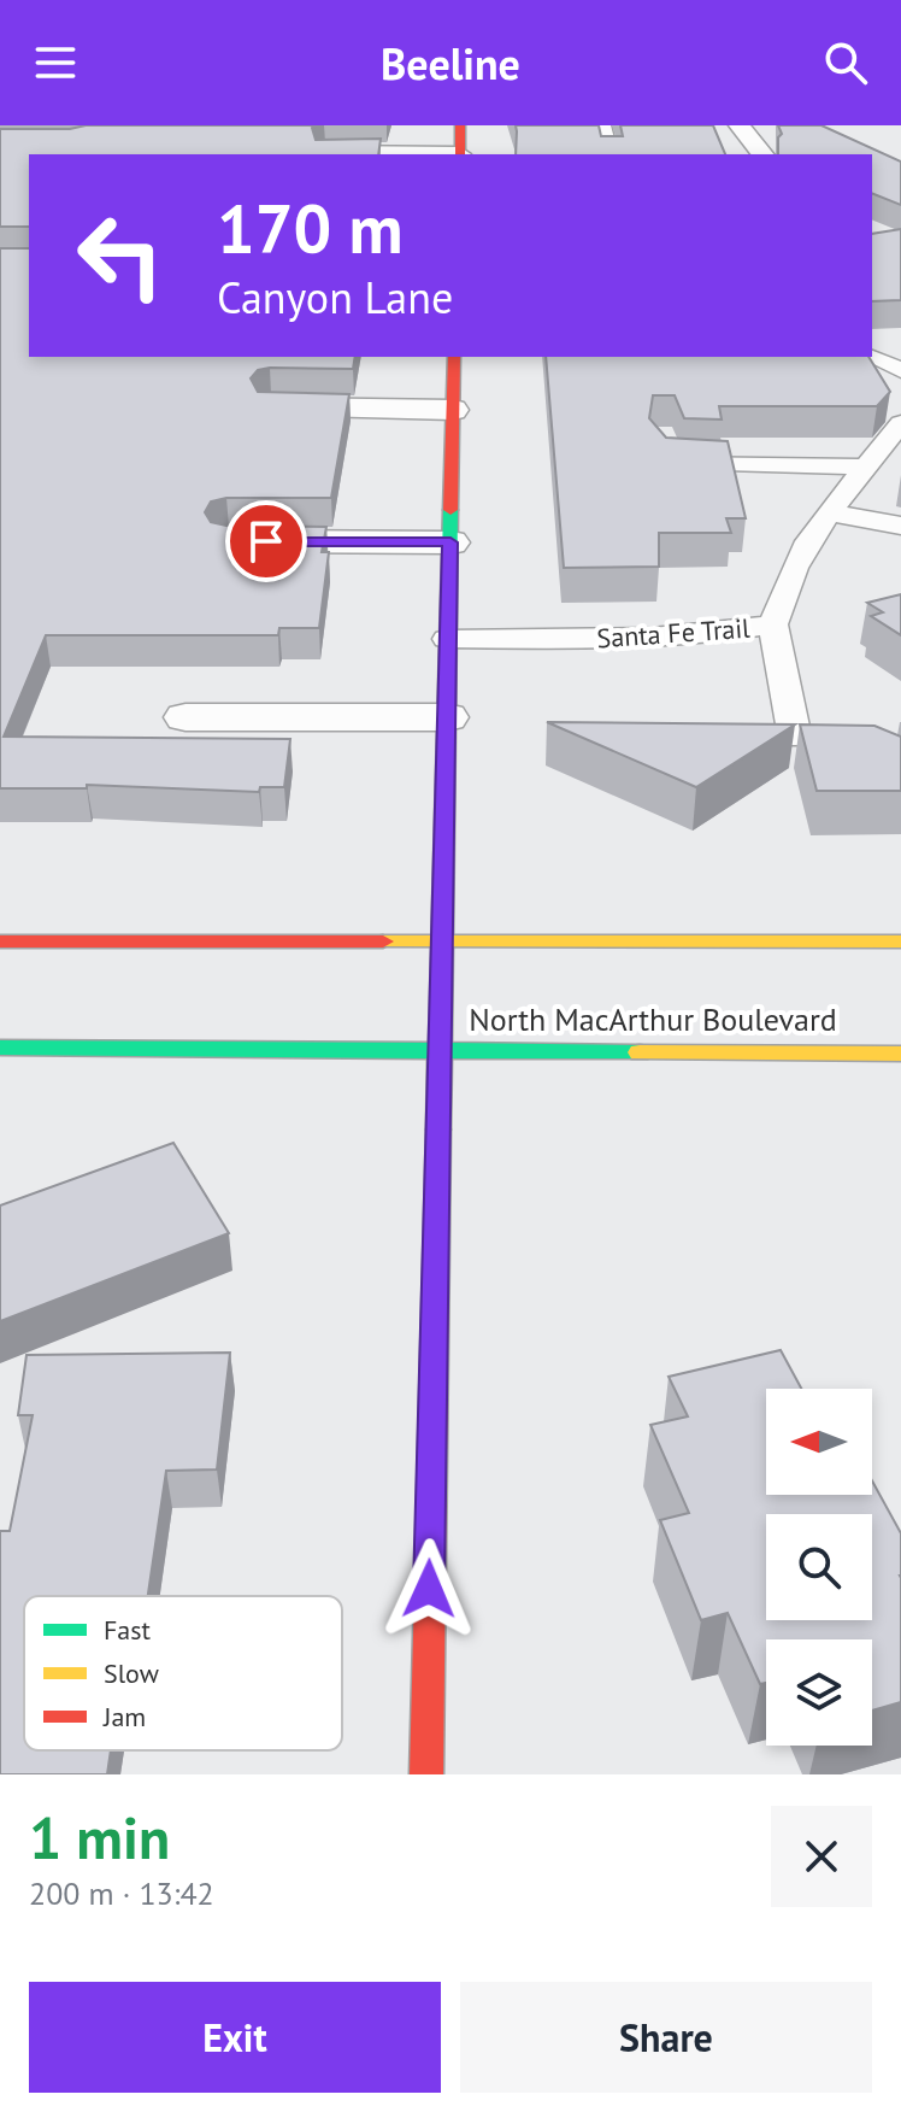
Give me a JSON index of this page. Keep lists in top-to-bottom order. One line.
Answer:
{"streets":{"street":["North MacArthur Boulevard"],"lane":["Santa Fe Trail"]},"legend":["Fast","Slow","Jam"],"north":"left","page":{"header":"Beeline","turn":["170 m","Canyon Lane"],"heading":["1 min","200 m · 13:42"],"buttons":["Exit","Share"]}}
